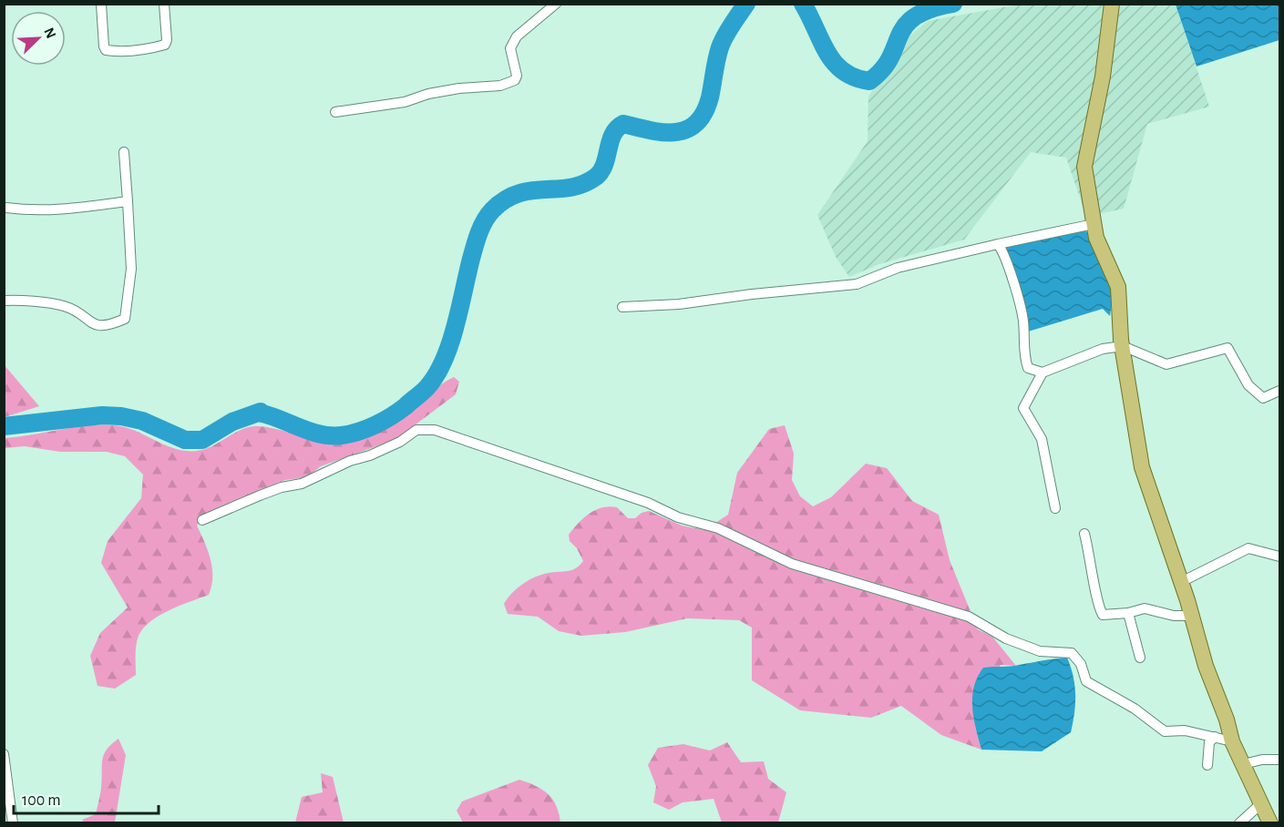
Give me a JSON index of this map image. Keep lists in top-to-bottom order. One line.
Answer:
{"scale_bar":"100 m","north":"top right"}
